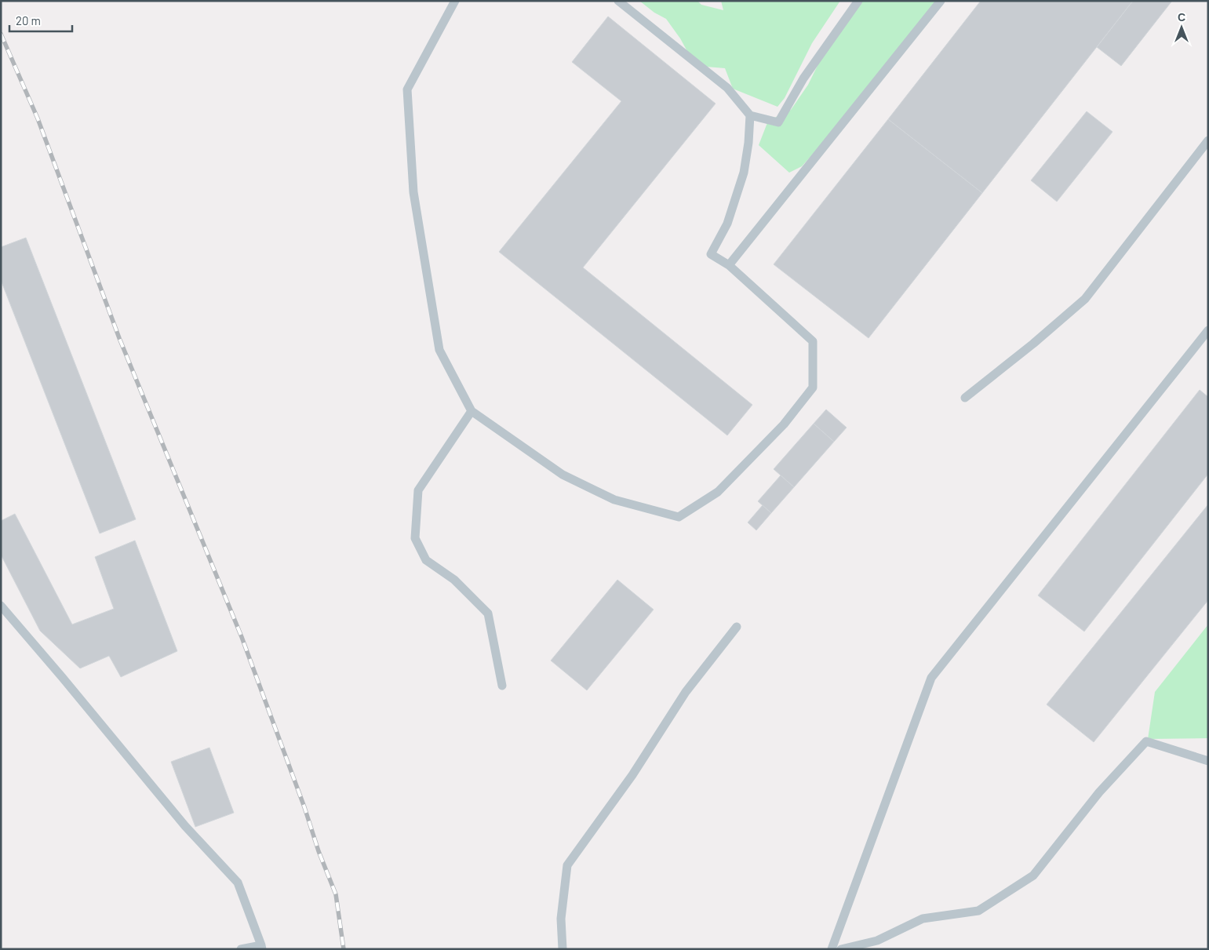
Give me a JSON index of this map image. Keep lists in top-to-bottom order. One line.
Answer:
{"scale_bar":"20 m","north":"top"}
